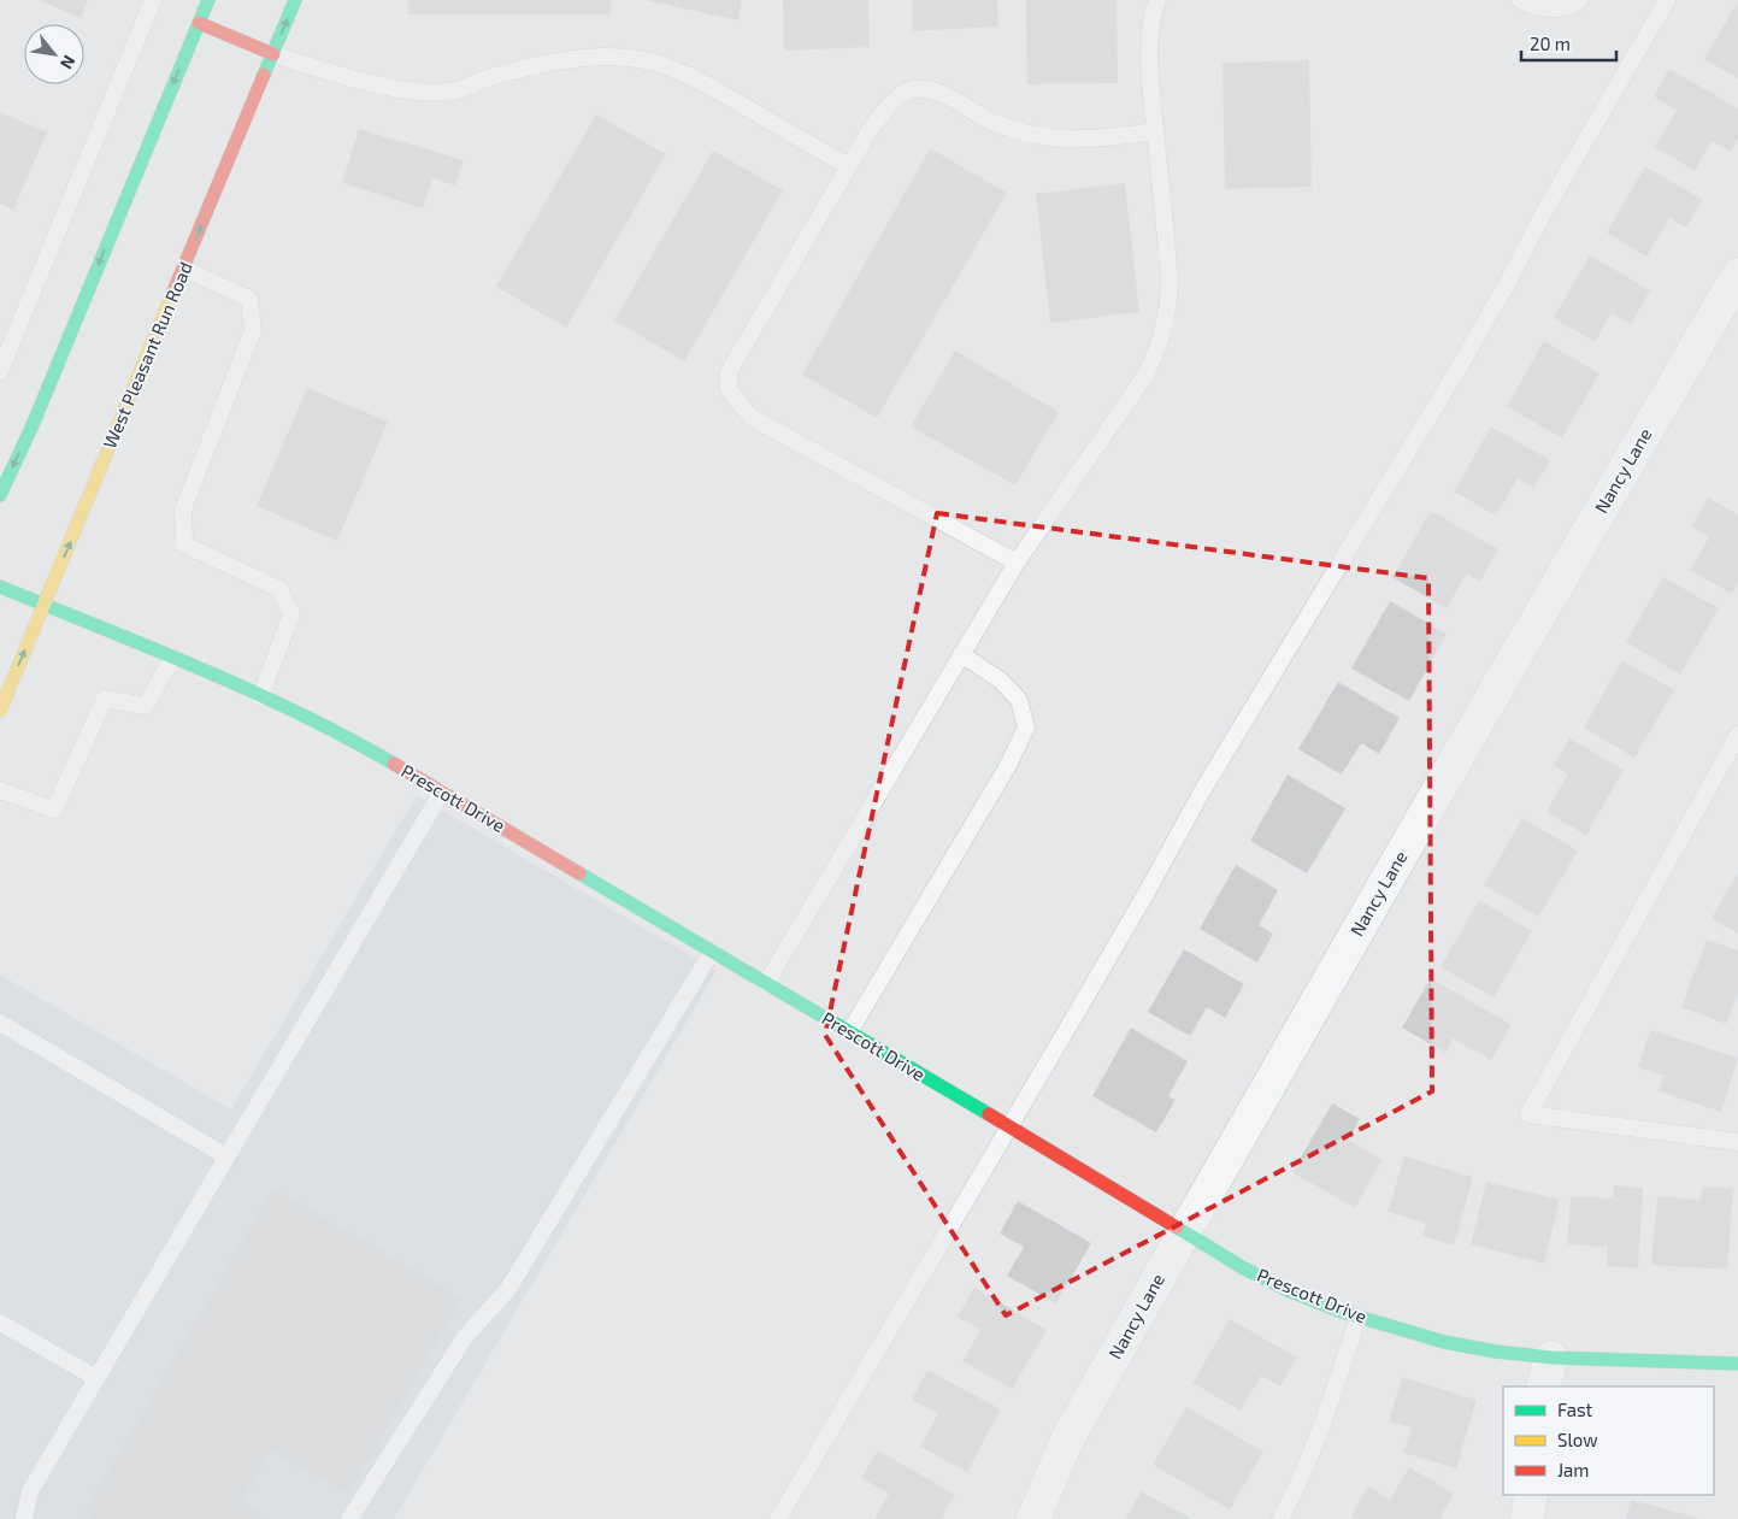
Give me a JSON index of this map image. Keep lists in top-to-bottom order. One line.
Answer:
{"streets":{"street":["West Pleasant Run Road","Nancy Lane","Prescott Drive"]},"crossings":[["West Pleasant Run Road","Prescott Drive"],["Nancy Lane","Prescott Drive"]],"legend":["Fast","Slow","Jam"],"scale_bar":"20 m","north":"bottom right"}
